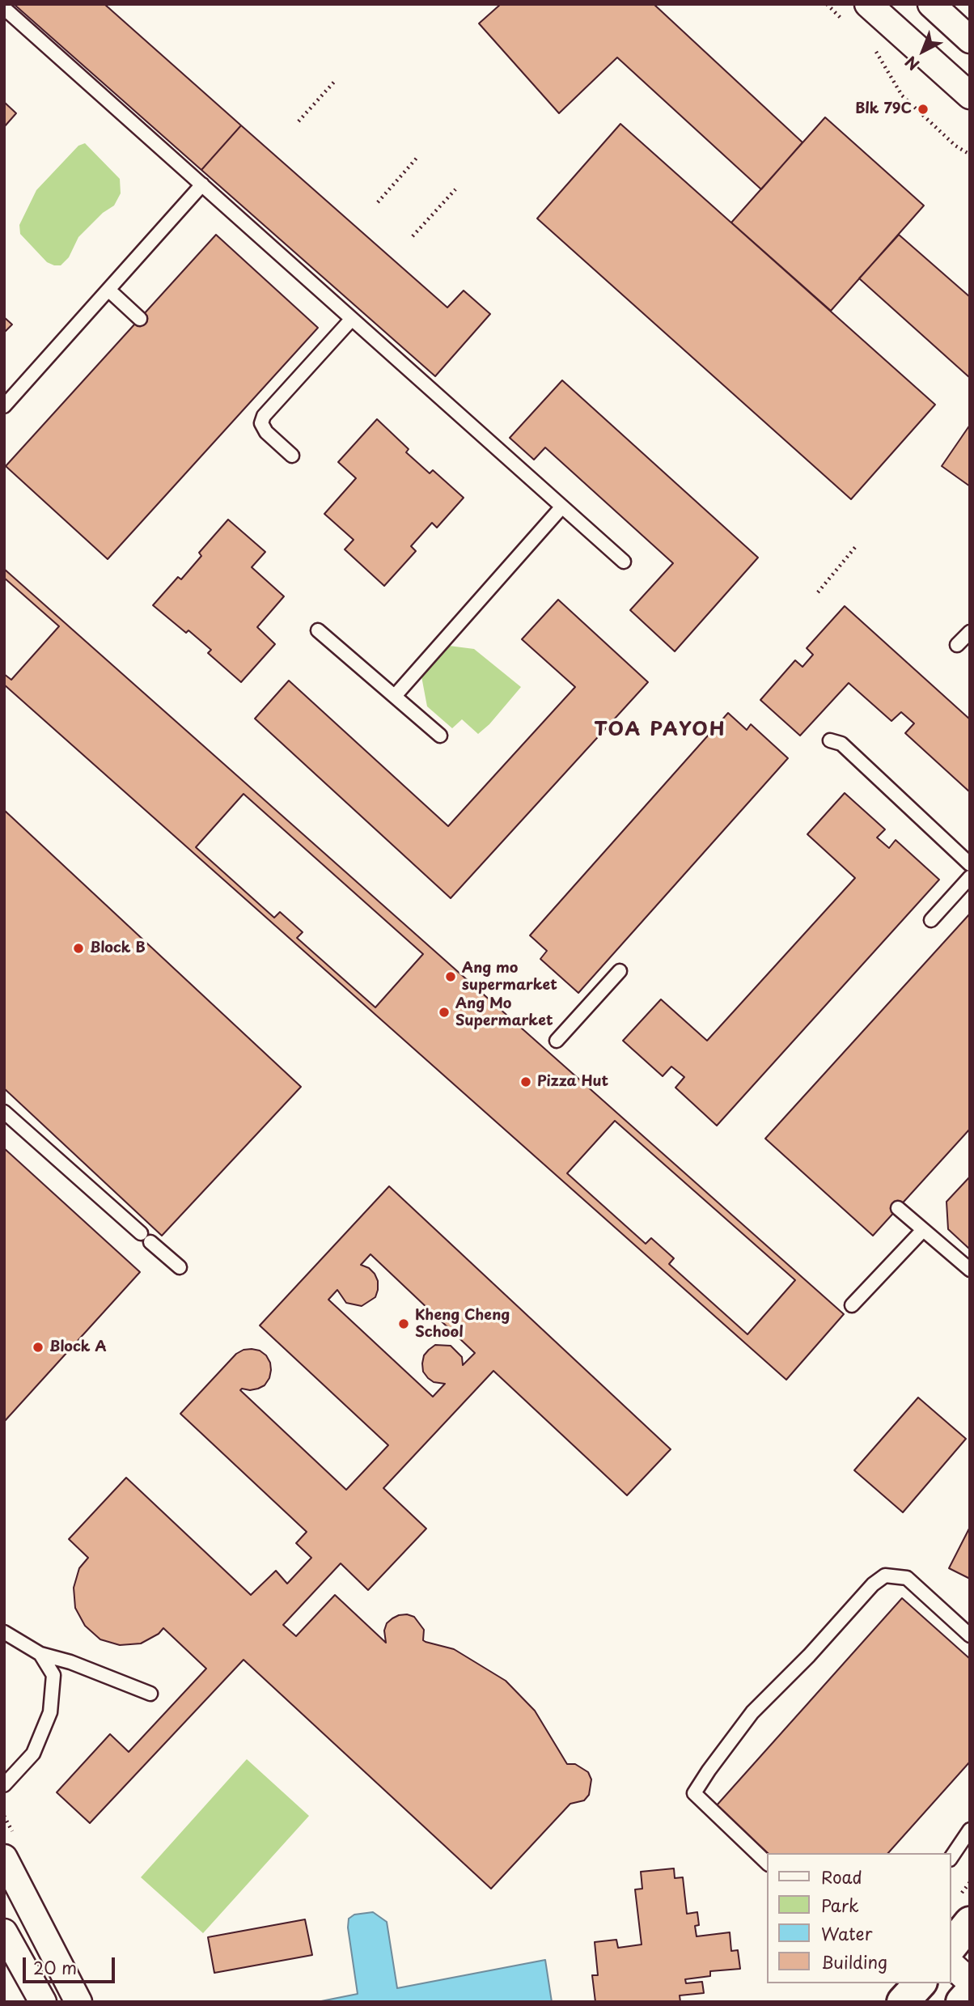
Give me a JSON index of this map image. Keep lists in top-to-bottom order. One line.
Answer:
{"districts":["TOA PAYOH"],"places":["Blk 79C","Block B","Ang mo supermarket","Ang Mo Supermarket","Pizza Hut","Kheng Cheng School","Block A"],"legend":["Road","Park","Water","Building"],"scale_bar":"20 m","north":"bottom left"}
